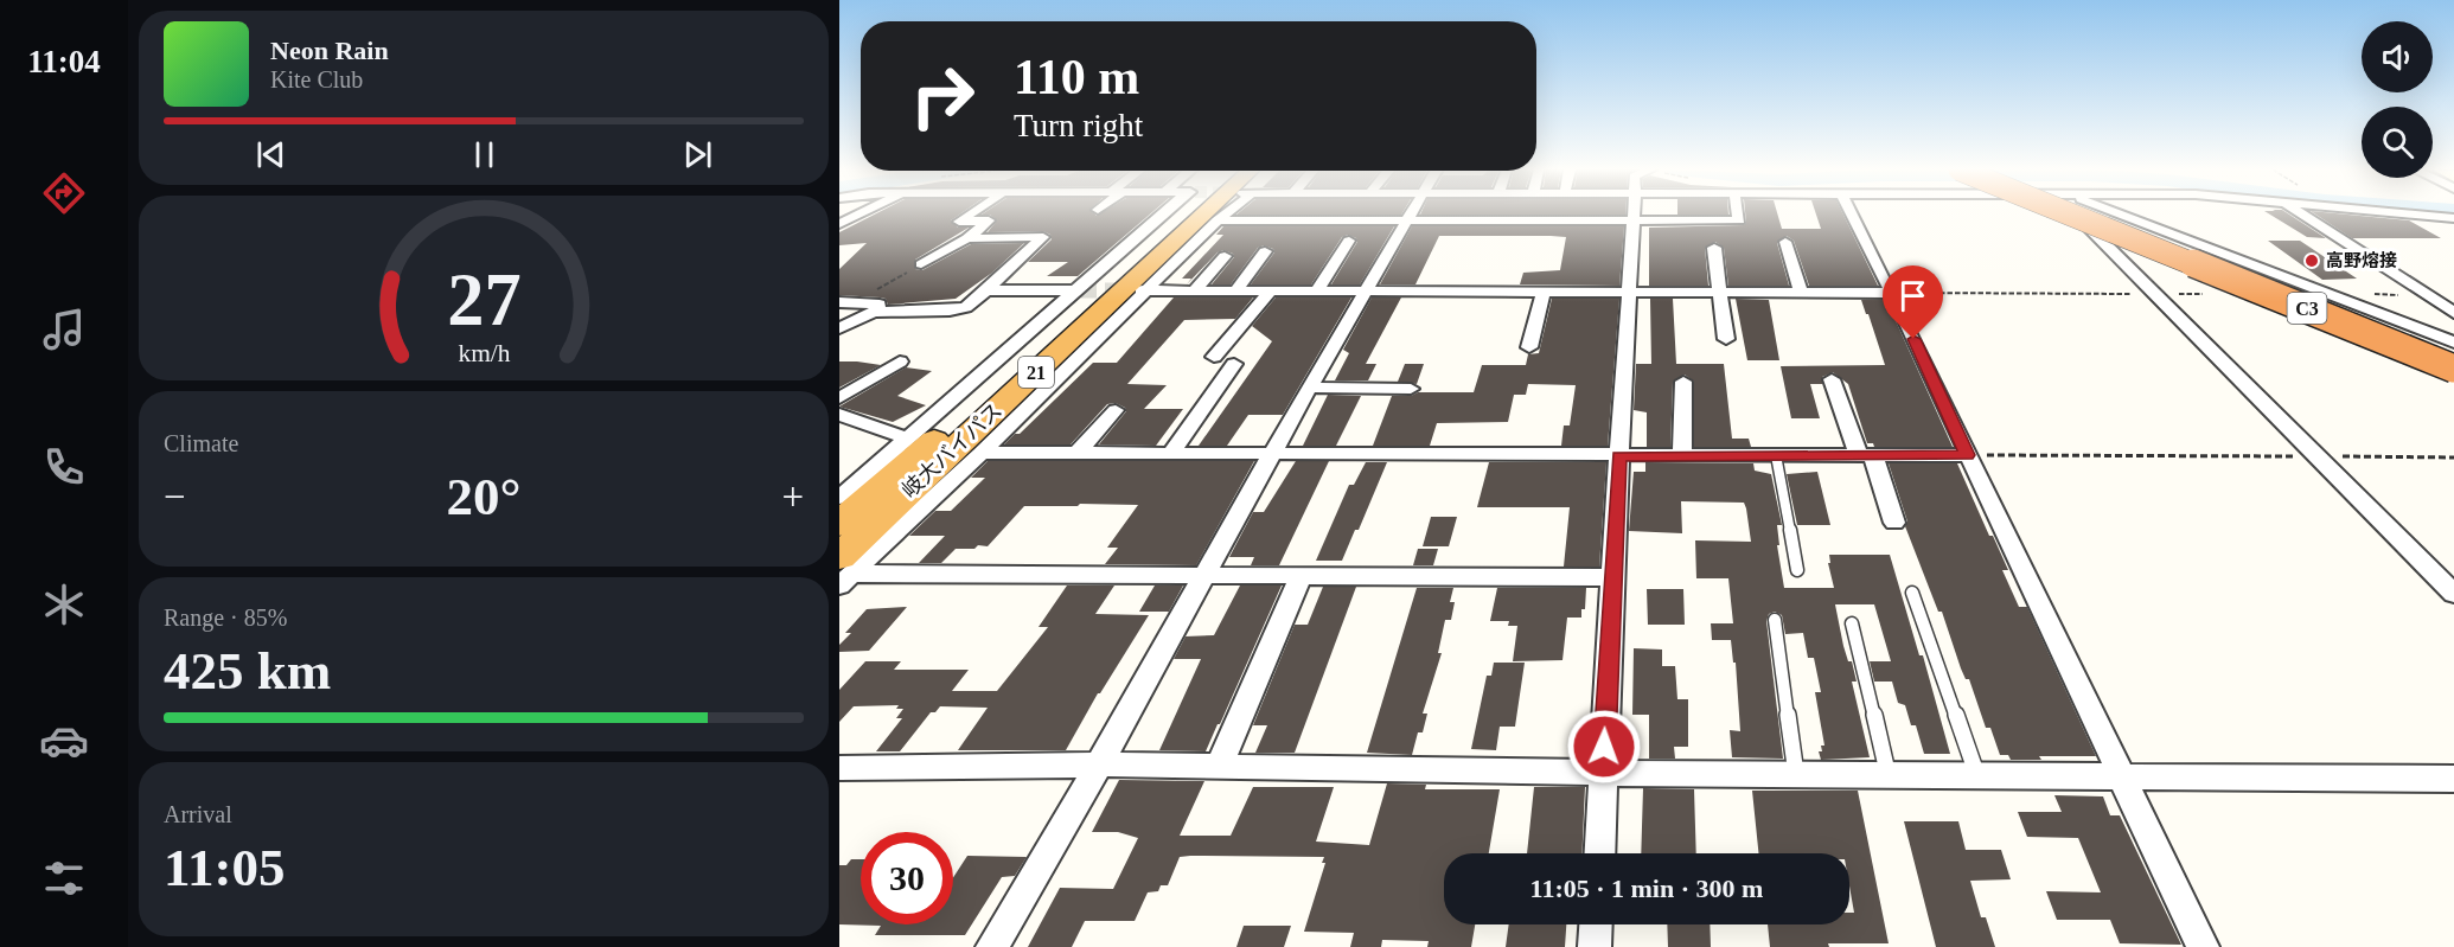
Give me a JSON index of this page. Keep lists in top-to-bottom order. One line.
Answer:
{"streets":{"highway":["C3","21","岐大バイパス"]},"places":["高野熔接"],"page":{"tabs":"11:04","song":["Neon Rain","Kite Club"],"turn":["110 m","Turn right"],"tile":["Climate",["Range · 85%","425 km"],["Arrival","11:05"]],"heat":["−","20°","+"],"limit":"30","trip":"11:05 · 1 min · 300 m","gauge":["27","km/h"]}}
